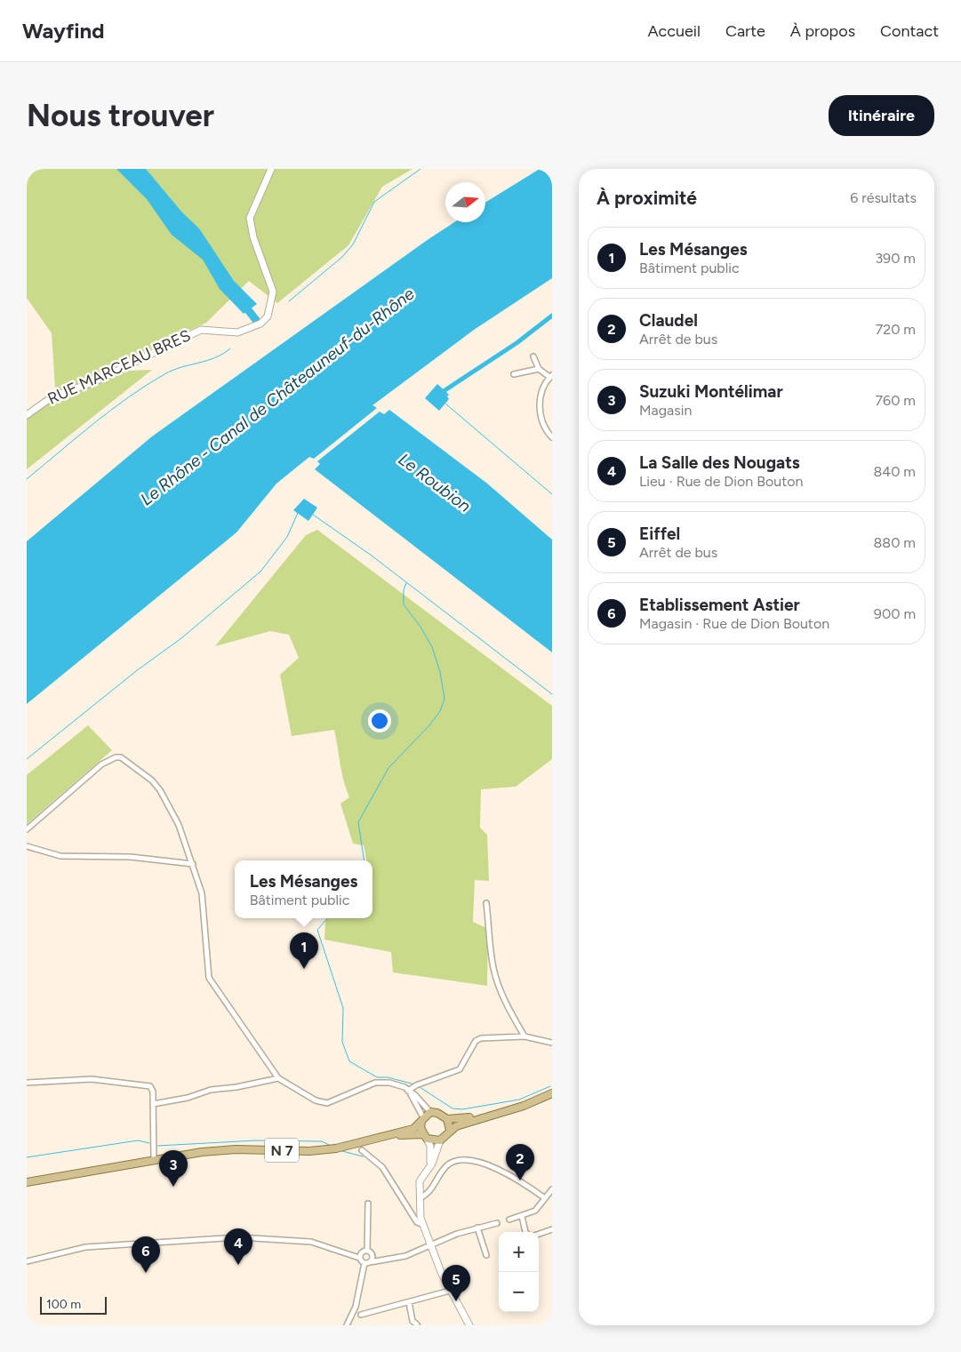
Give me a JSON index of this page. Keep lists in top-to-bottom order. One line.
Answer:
{"streets":{"main road":["N 7"],"street":["RUE MARCEAU BRES"]},"water":["Le Rhône - Canal de Châteauneuf-du-Rhône","Le Roubion"],"scale_bar":"100 m","north":"right","page":{"header":"Wayfind","nav":["Accueil","Carte","À propos","Contact"],"buttons":"Itinéraire","title":"Nous trouver","heading":["À proximité","6 résultats"],"list":[{"mark":"1","name":"Les Mésanges","note":"Bâtiment public","value":"390 m"},{"mark":"2","name":"Claudel","note":"Arrêt de bus","value":"720 m"},{"mark":"3","name":"Suzuki Montélimar","note":"Magasin","value":"760 m"},{"mark":"4","name":"La Salle des Nougats","note":"Lieu · Rue de Dion Bouton","value":"840 m"},{"mark":"5","name":"Eiffel","note":"Arrêt de bus","value":"880 m"},{"mark":"6","name":"Etablissement Astier","note":"Magasin · Rue de Dion Bouton","value":"900 m"}],"popup":["Les Mésanges","Bâtiment public"],"pins":["1","2","3","4","6","5"],"map_buttons":["+","−"],"scale":"100 m"}}
